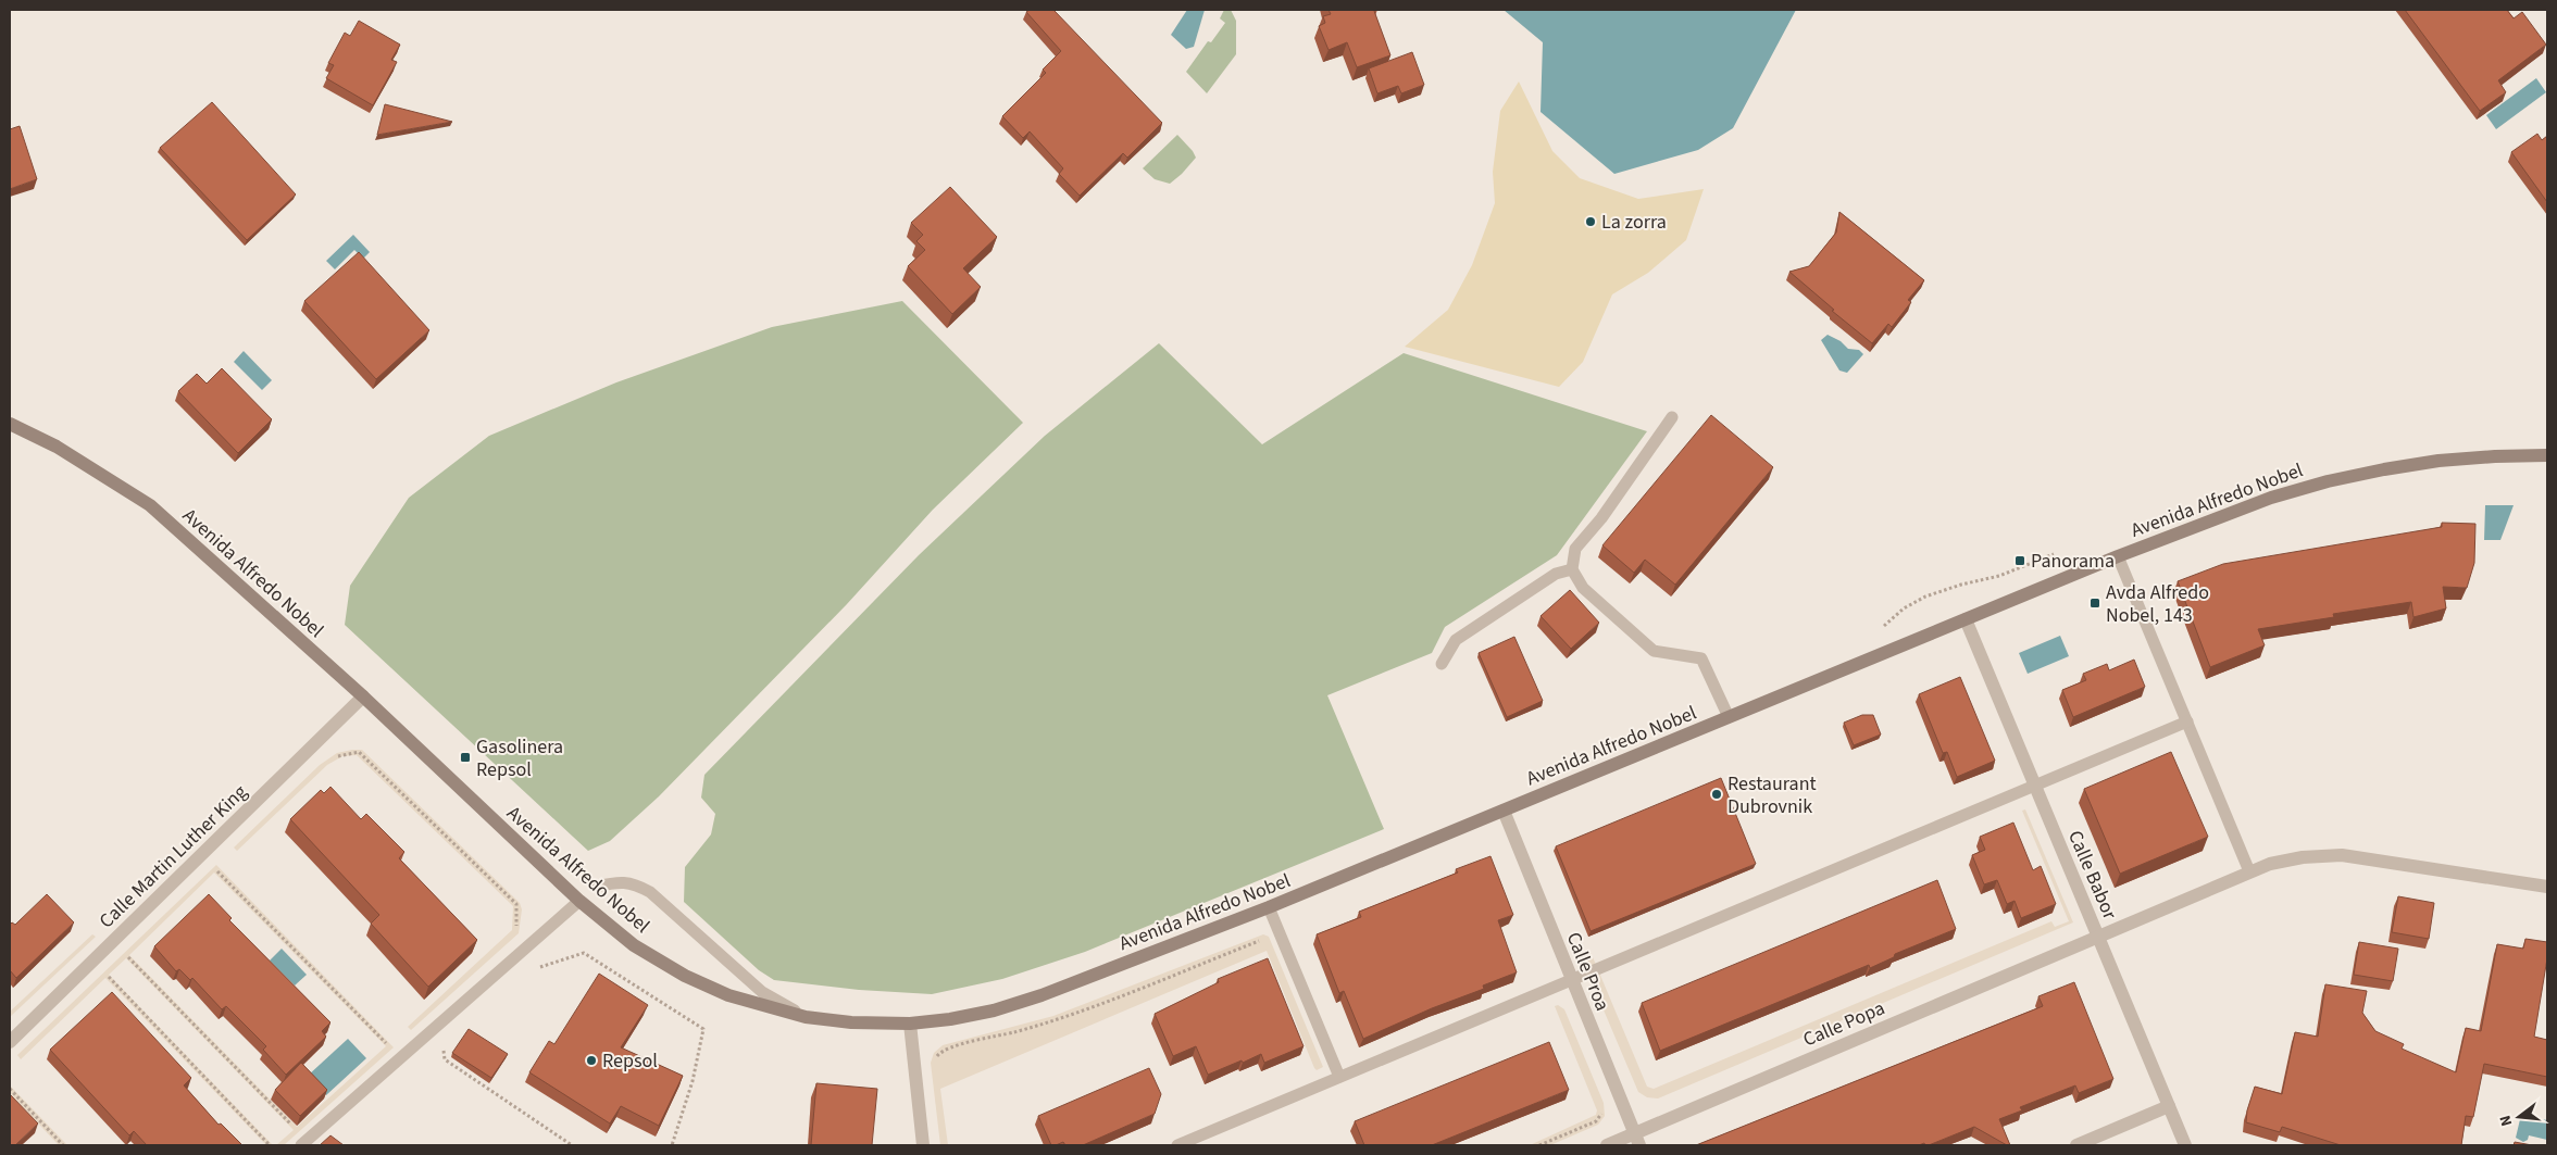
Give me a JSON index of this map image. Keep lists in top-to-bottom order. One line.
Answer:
{"streets":{"main road":["Avenida Alfredo Nobel"],"street":["Calle Martin Luther King","Calle Babor","Calle Proa","Calle Popa"]},"crossings":[["Avenida Alfredo Nobel","Calle Martin Luther King"],["Avenida Alfredo Nobel","Calle Babor"],["Avenida Alfredo Nobel","Calle Proa"],["Calle Babor","Calle Popa"],["Calle Proa","Calle Popa"]],"places":{"other":["La zorra","Restaurant Dubrovnik","Repsol"],"transit":["Panorama","Avda Alfredo Nobel, 143","Gasolinera Repsol"]},"north":"left"}
